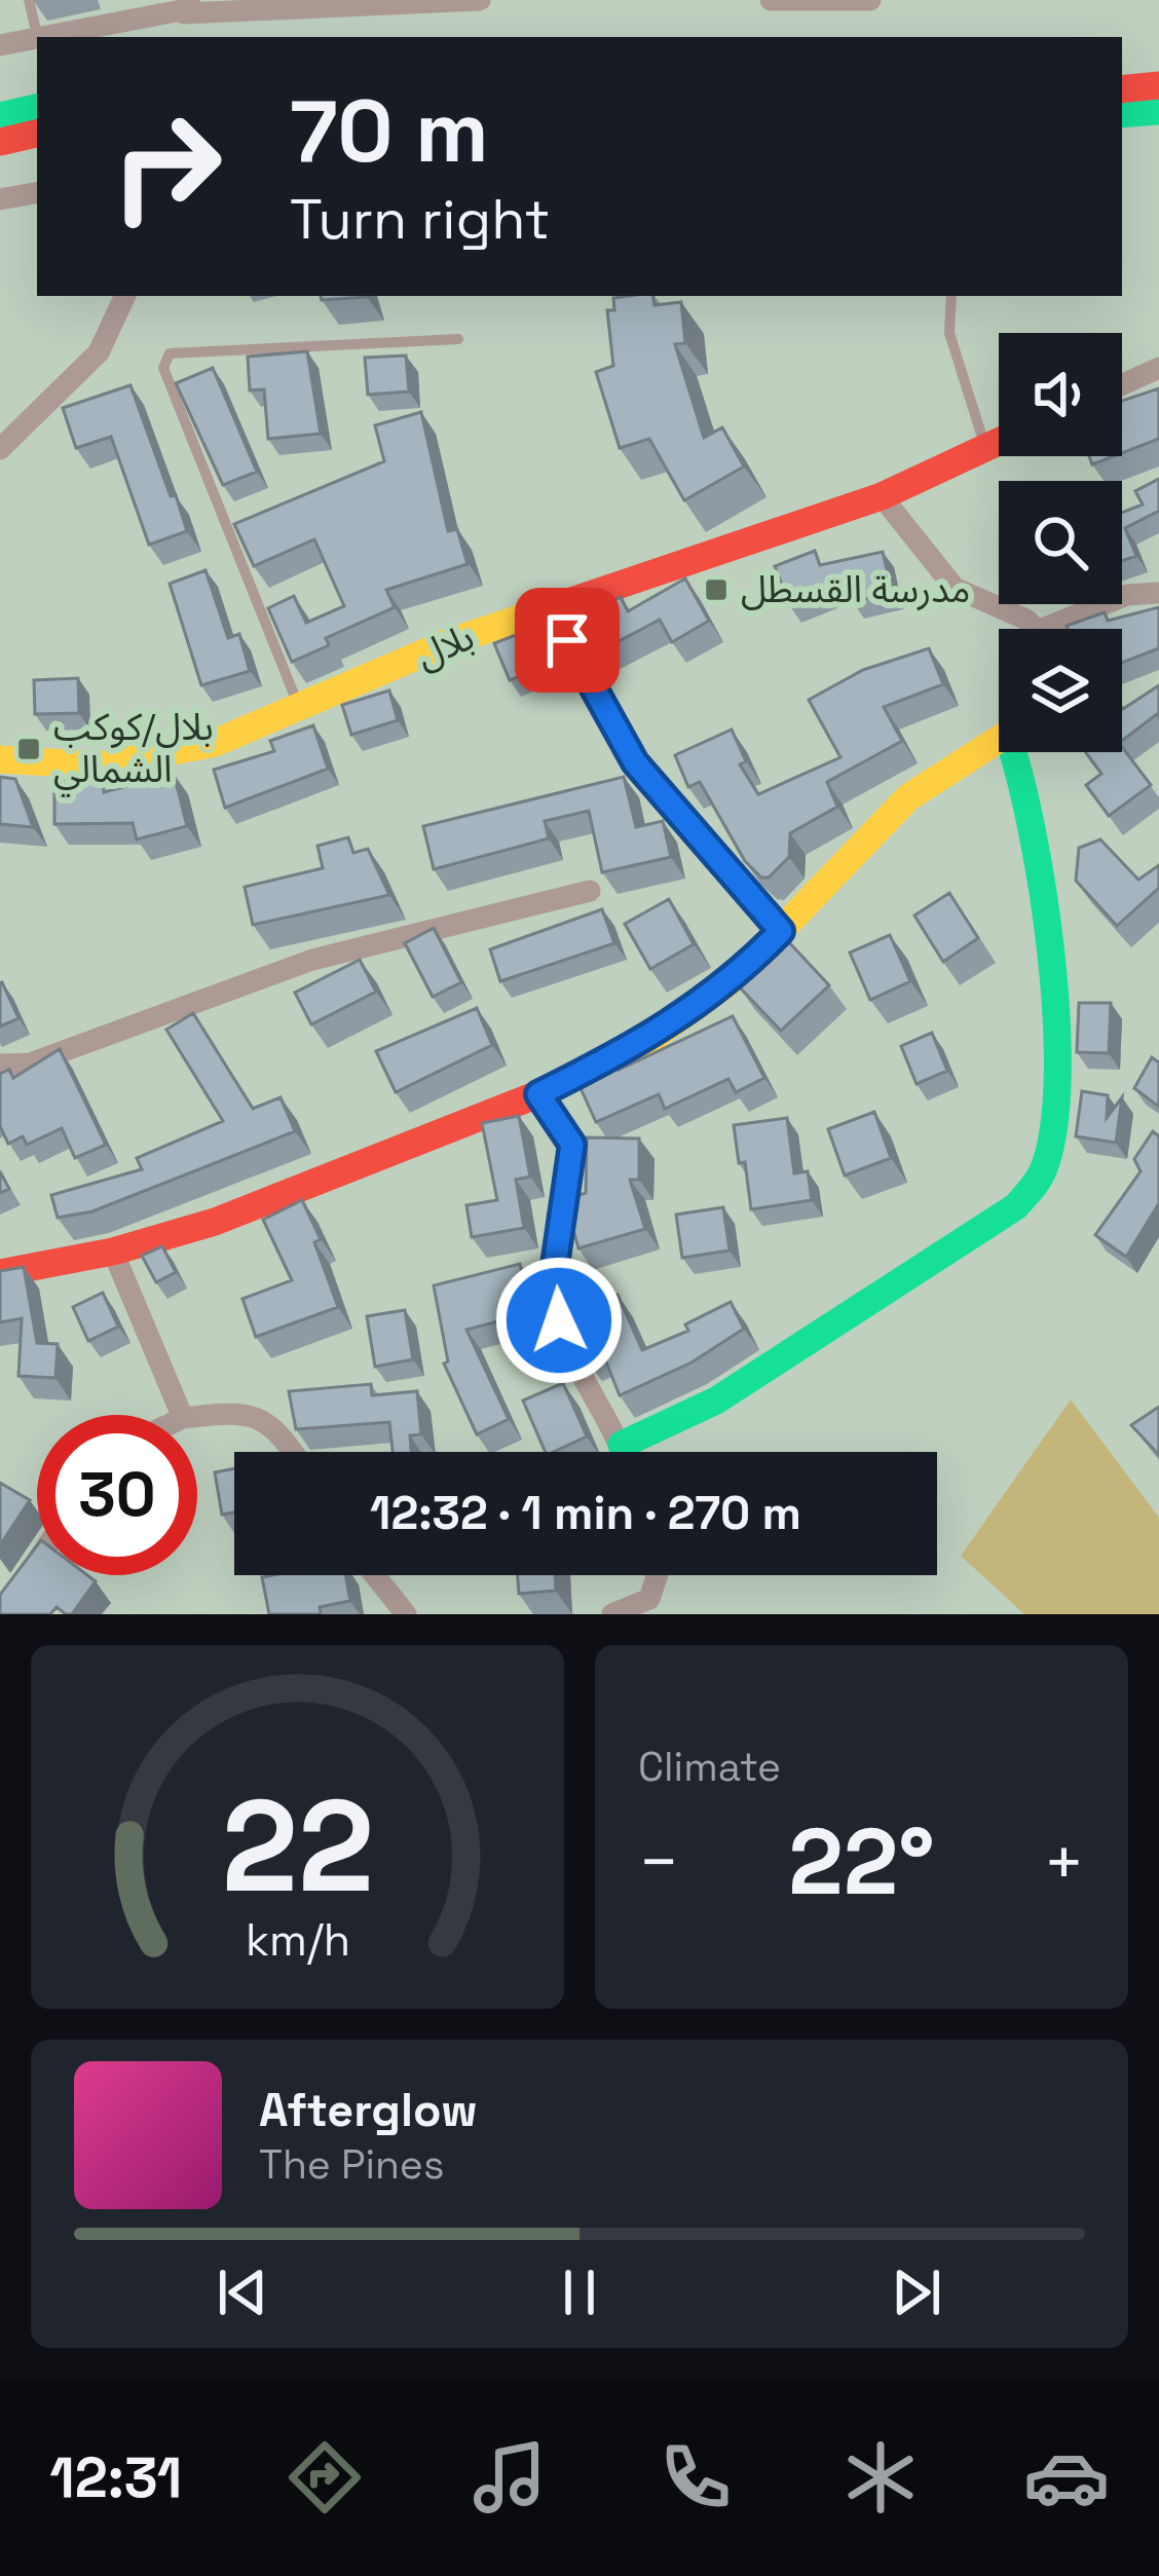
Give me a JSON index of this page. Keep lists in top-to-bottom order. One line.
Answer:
{"streets":{"street":["بلال"]},"places":{"transit":["مدرسة القسطل","بلال/كوكب الشمالي"]},"page":{"turn":["70 m","Turn right"],"limit":"30","trip":"12:32 · 1 min · 270 m","tile":"Climate","heat":["−","22°","+"],"song":["Afterglow","The Pines"],"tabs":"12:31","gauge":["22","km/h"]}}
